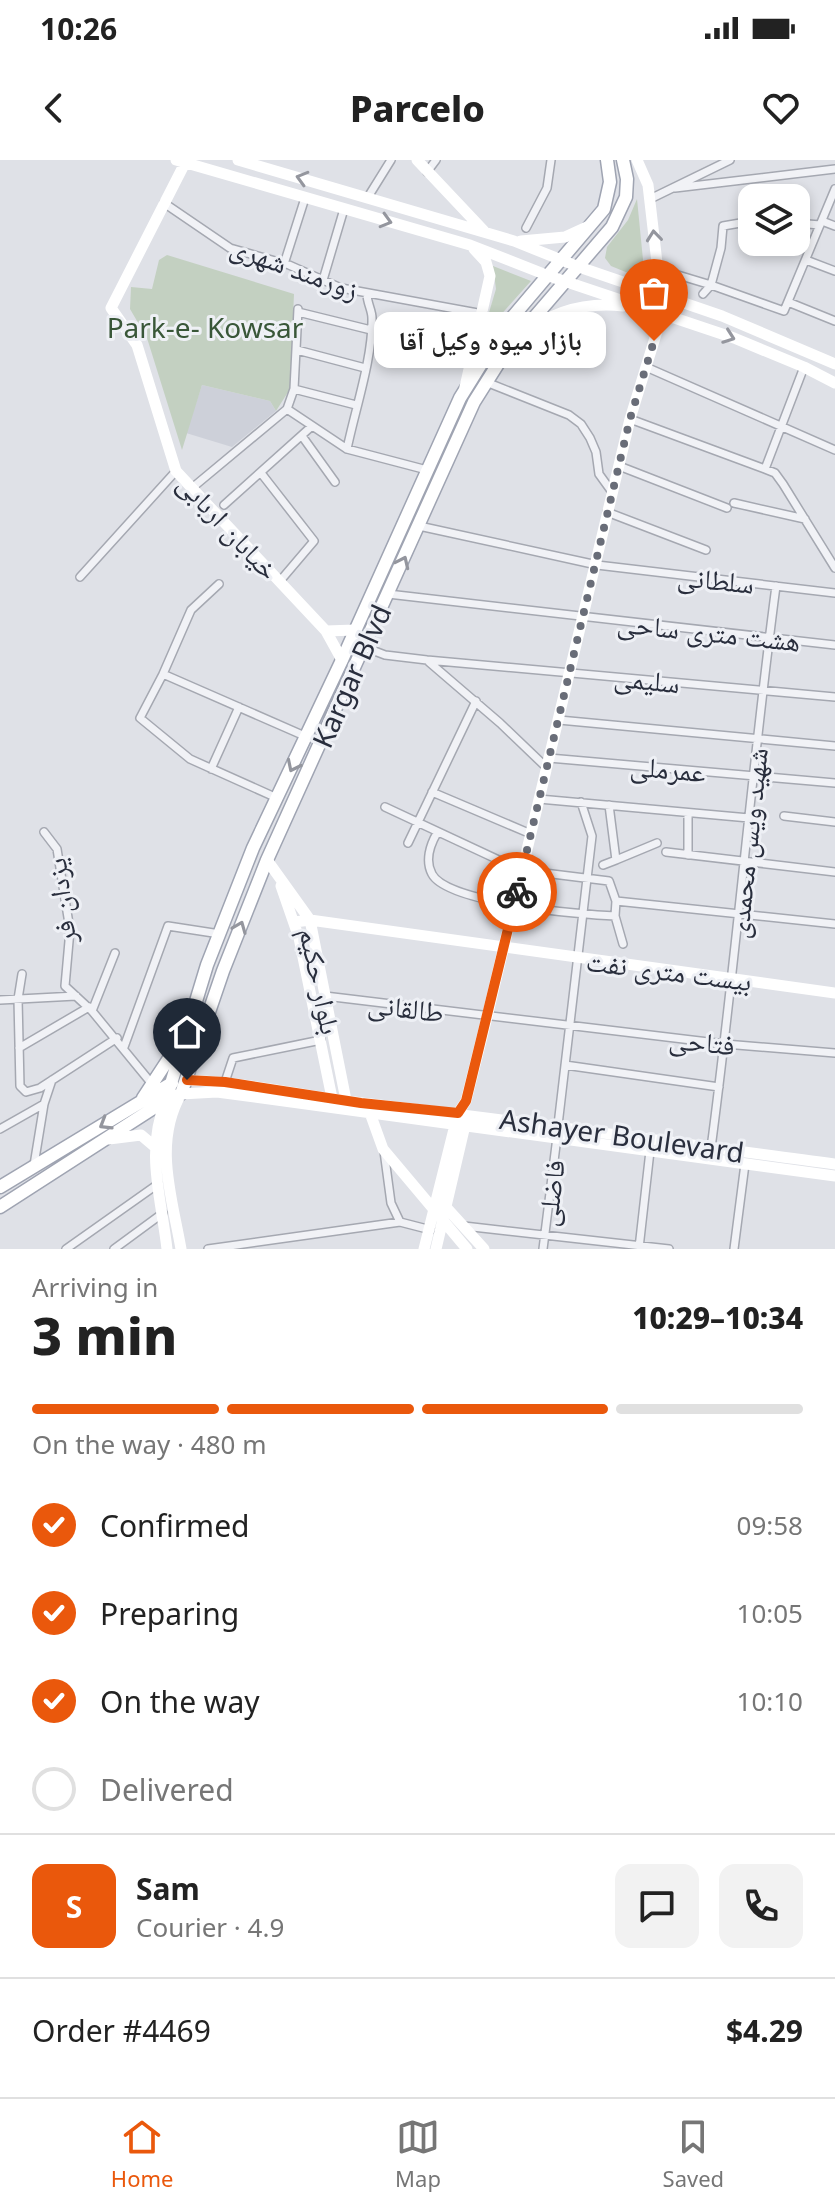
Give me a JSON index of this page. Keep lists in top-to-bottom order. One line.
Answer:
{"streets":{"main road":["Kargar Blvd","Ashayer Boulevard"],"street":["زورمند شهری","خیابان اربابی","سلطانی","هشت متری ساحی","سلیمی","عمرملی","شهید ویس محمدی","یزدان فر","بیست متری نفت","بلوار حکیم","طالقانی","فتاحی","فاضلی"]},"crossings":[["زورمند شهری","خیابان اربابی"],["خیابان اربابی","Kargar Blvd"],["سلطانی","Kargar Blvd"],["سلطانی","شهید ویس محمدی"],["هشت متری ساحی","Kargar Blvd"],["هشت متری ساحی","شهید ویس محمدی"],["Kargar Blvd","سلیمی"],["Kargar Blvd","بلوار حکیم"],["Kargar Blvd","Ashayer Boulevard"],["سلیمی","شهید ویس محمدی"],["عمرملی","شهید ویس محمدی"],["شهید ویس محمدی","بیست متری نفت"],["شهید ویس محمدی","فتاحی"],["شهید ویس محمدی","Ashayer Boulevard"],["بیست متری نفت","بلوار حکیم"],["بیست متری نفت","فاضلی"],["بلوار حکیم","طالقانی"],["بلوار حکیم","Ashayer Boulevard"],["طالقانی","فتاحی"],["طالقانی","فاضلی"],["فتاحی","فاضلی"],["Ashayer Boulevard","فاضلی"]],"parks":["Park-e- Kowsar"],"places":["بازار میوه وکیل آقا"],"page":{"status":"10:26","header":"Parcelo","bubble":"بازار میوه وکیل آقا","heading":["3 min","Arriving in","10:29–10:34"],"panel":["Sam","Courier · 4.9","Order #4469","$4.29"],"bar":"On the way · 480 m","list":[["Confirmed","09:58"],["Preparing","10:05"],["On the way","10:10"],"Delivered"],"round":"S","tabs":["Home","Map","Saved"]}}
